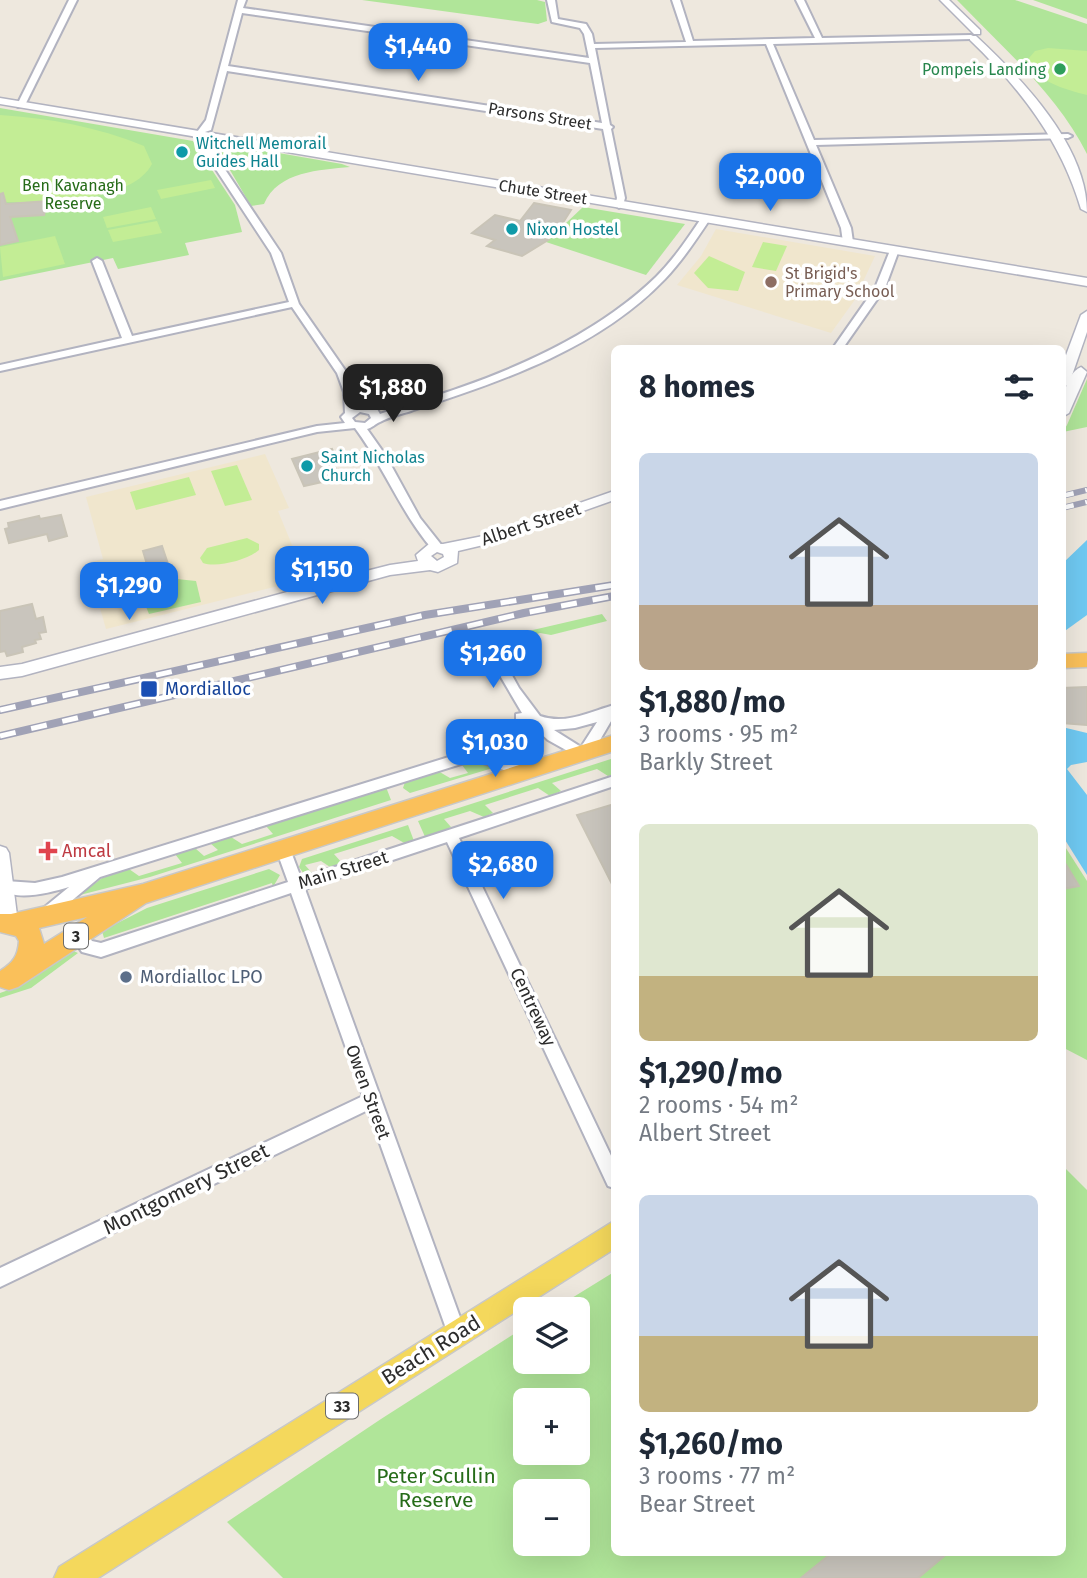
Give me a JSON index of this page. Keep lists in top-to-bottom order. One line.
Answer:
{"streets":{"highway":["3"],"main road":["Beach Road","33"],"street":["Parsons Street","Chute Street","Albert Street","Main Street","Centreway","Owen Street","Montgomery Street"]},"crossings":[["Main Street","3"],["Main Street","Centreway"],["Main Street","Owen Street"],["3","Owen Street"],["Owen Street","Montgomery Street"],["Owen Street","Beach Road"]],"parks":["Ben Kavanagh Reserve","Peter Scullin Reserve"],"places":{"other":["Pompeis Landing","Witchell Memorail Guides Hall","Nixon Hostel","St Brigid's Primary School","Saint Nicholas Church","Mordialloc LPO"],"transit":["Mordialloc"],"health":["Amcal"]},"page":{"price":["$1,440","$2,000","$1,880","$1,150","$1,290","$1,260","$1,030","$2,680"],"heading":"8 homes","list":[{"name":"$1,880/mo","note":"3 rooms · 95 m² · Barkly Street"},{"name":"$1,290/mo","note":"2 rooms · 54 m² · Albert Street"},{"name":"$1,260/mo","note":"3 rooms · 77 m² · Bear Street"}],"map_buttons":["+","−"]}}
